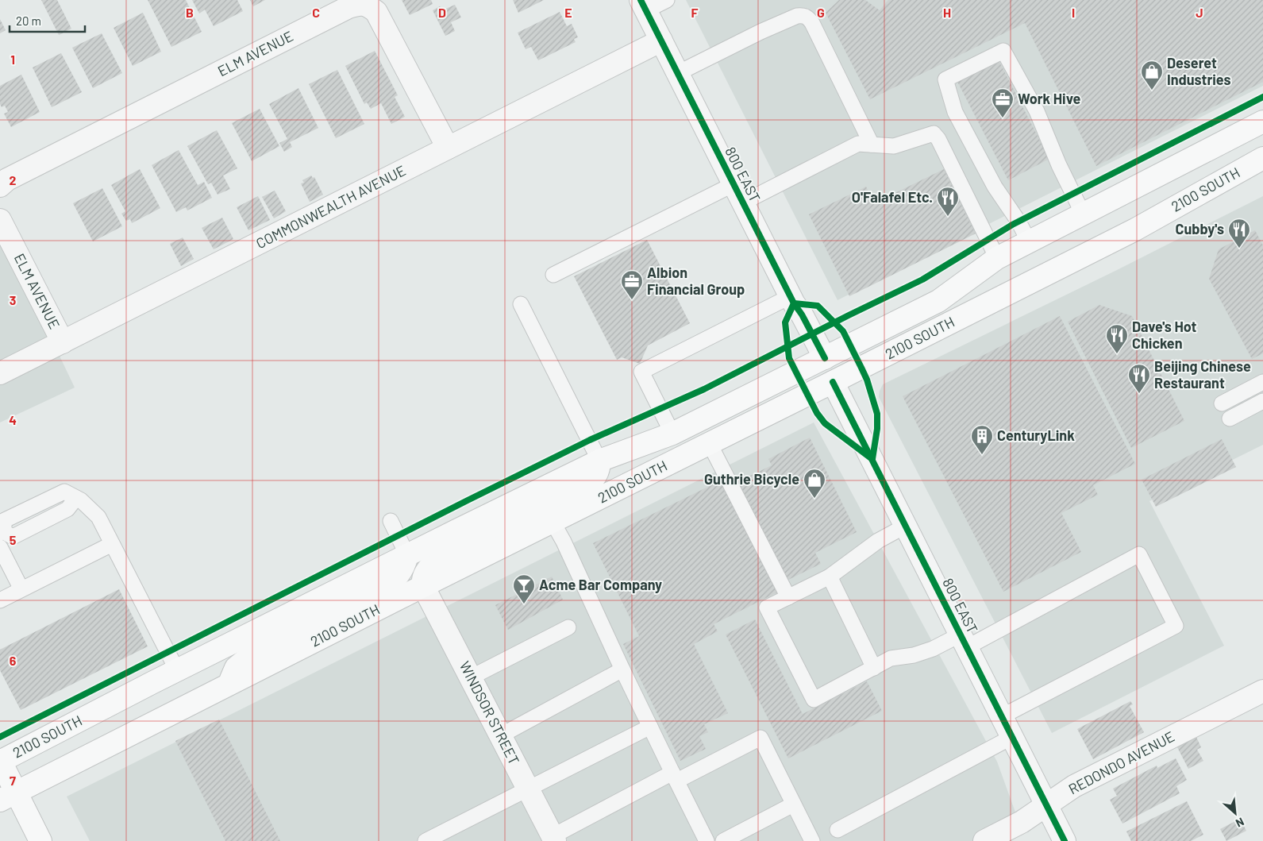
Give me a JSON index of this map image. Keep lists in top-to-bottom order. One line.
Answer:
{"streets":{"main road":["2100 SOUTH"],"street":["ELM AVENUE","800 EAST","COMMONWEALTH AVENUE","WINDSOR STREET","REDONDO AVENUE"]},"crossings":[["ELM AVENUE","COMMONWEALTH AVENUE"],["800 EAST","2100 SOUTH"],["800 EAST","COMMONWEALTH AVENUE"],["800 EAST","REDONDO AVENUE"],["2100 SOUTH","WINDSOR STREET"]],"places":{"shop":["Deseret Industries","Guthrie Bicycle"],"office":["Work Hive","Albion Financial Group"],"restaurant":["O'Falafel Etc.","Cubby's","Dave's Hot Chicken","Beijing Chinese Restaurant"],"building":["CenturyLink"],"bar":["Acme Bar Company"]},"scale_bar":"20 m","north":"bottom right","grid":{"columns":["B","C","D","E","F","G","H","I","J"],"rows":["1","2","3","4","5","6","7"]}}
